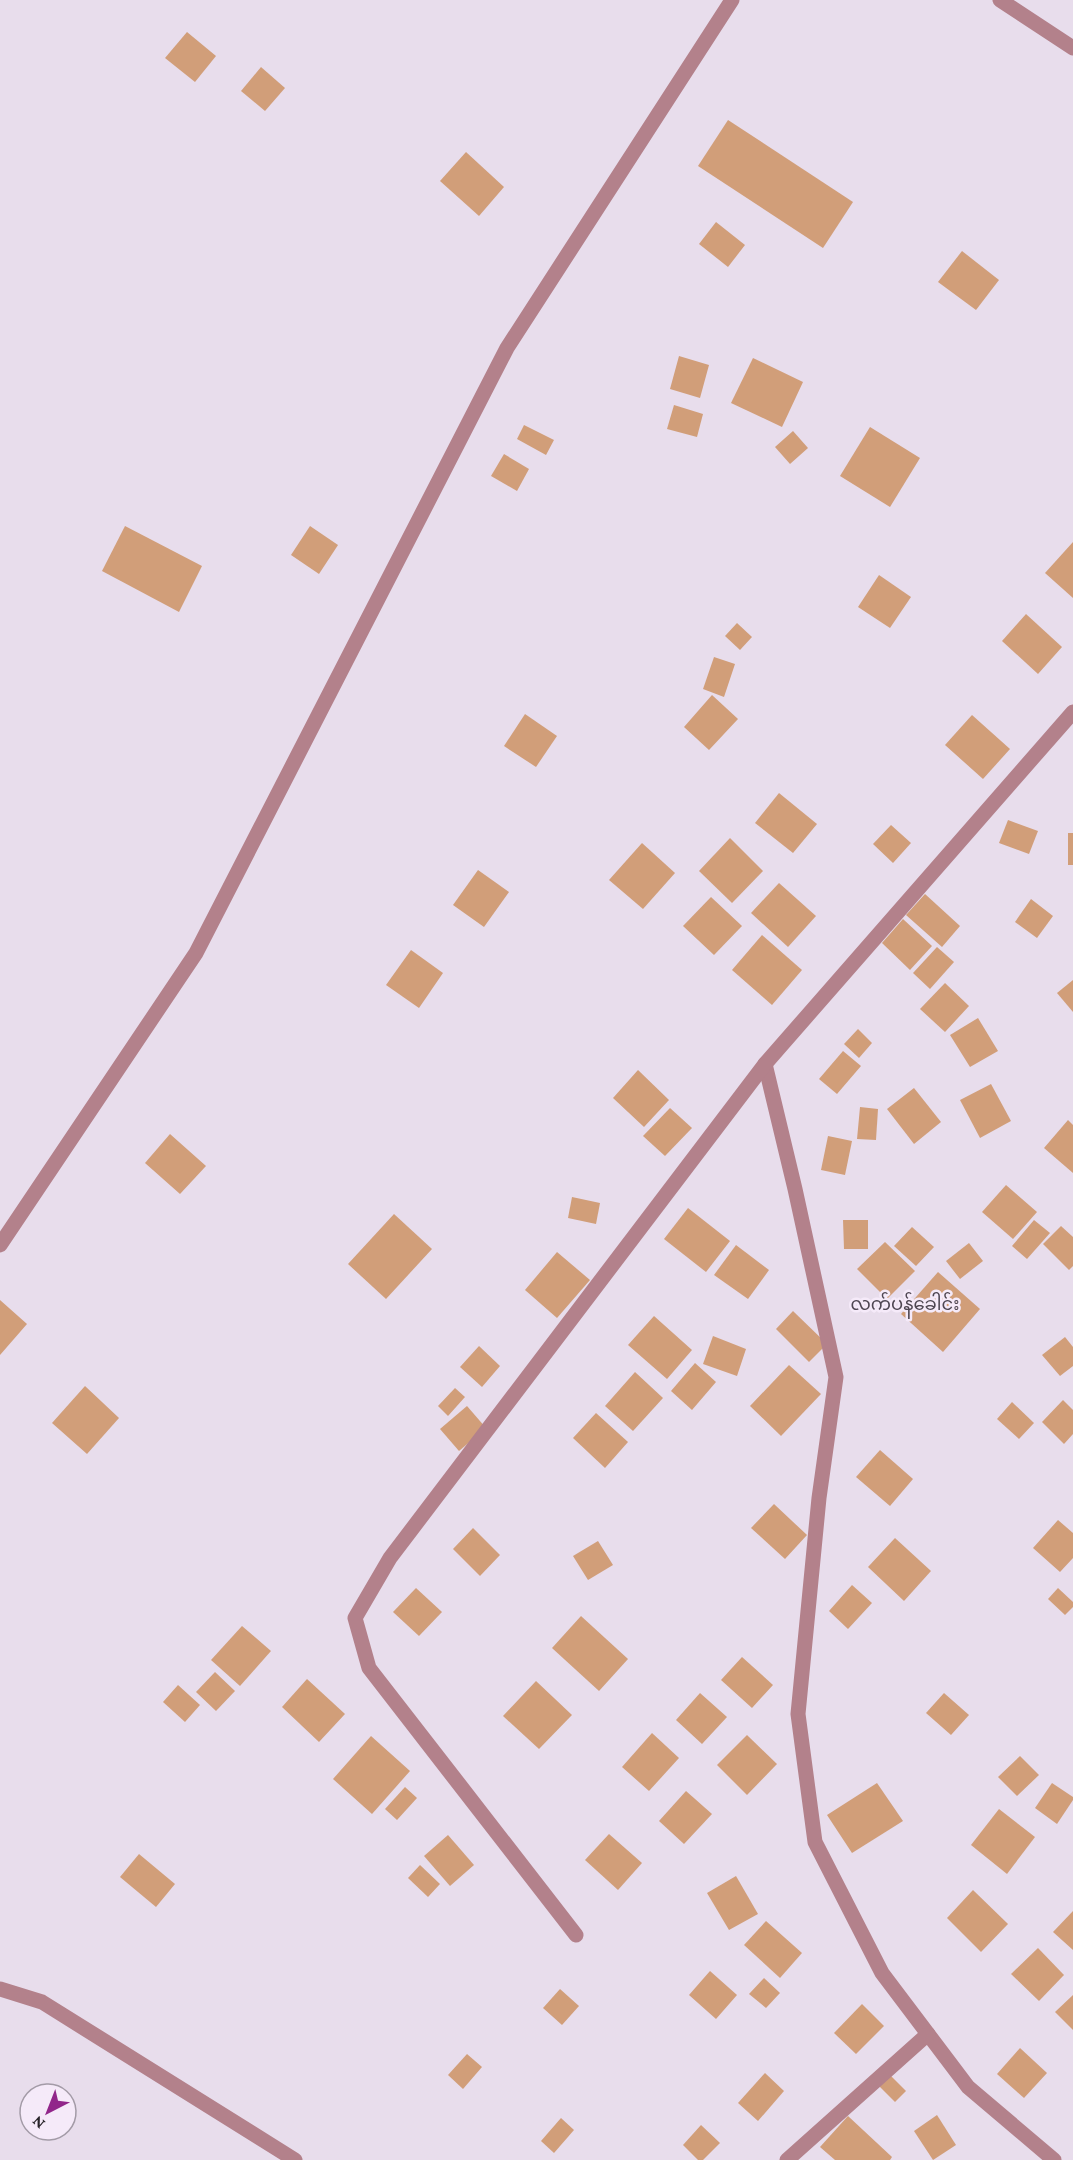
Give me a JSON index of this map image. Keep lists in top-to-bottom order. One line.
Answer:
{"districts":["လက်ပန်ခေါင်း"],"north":"bottom left"}
